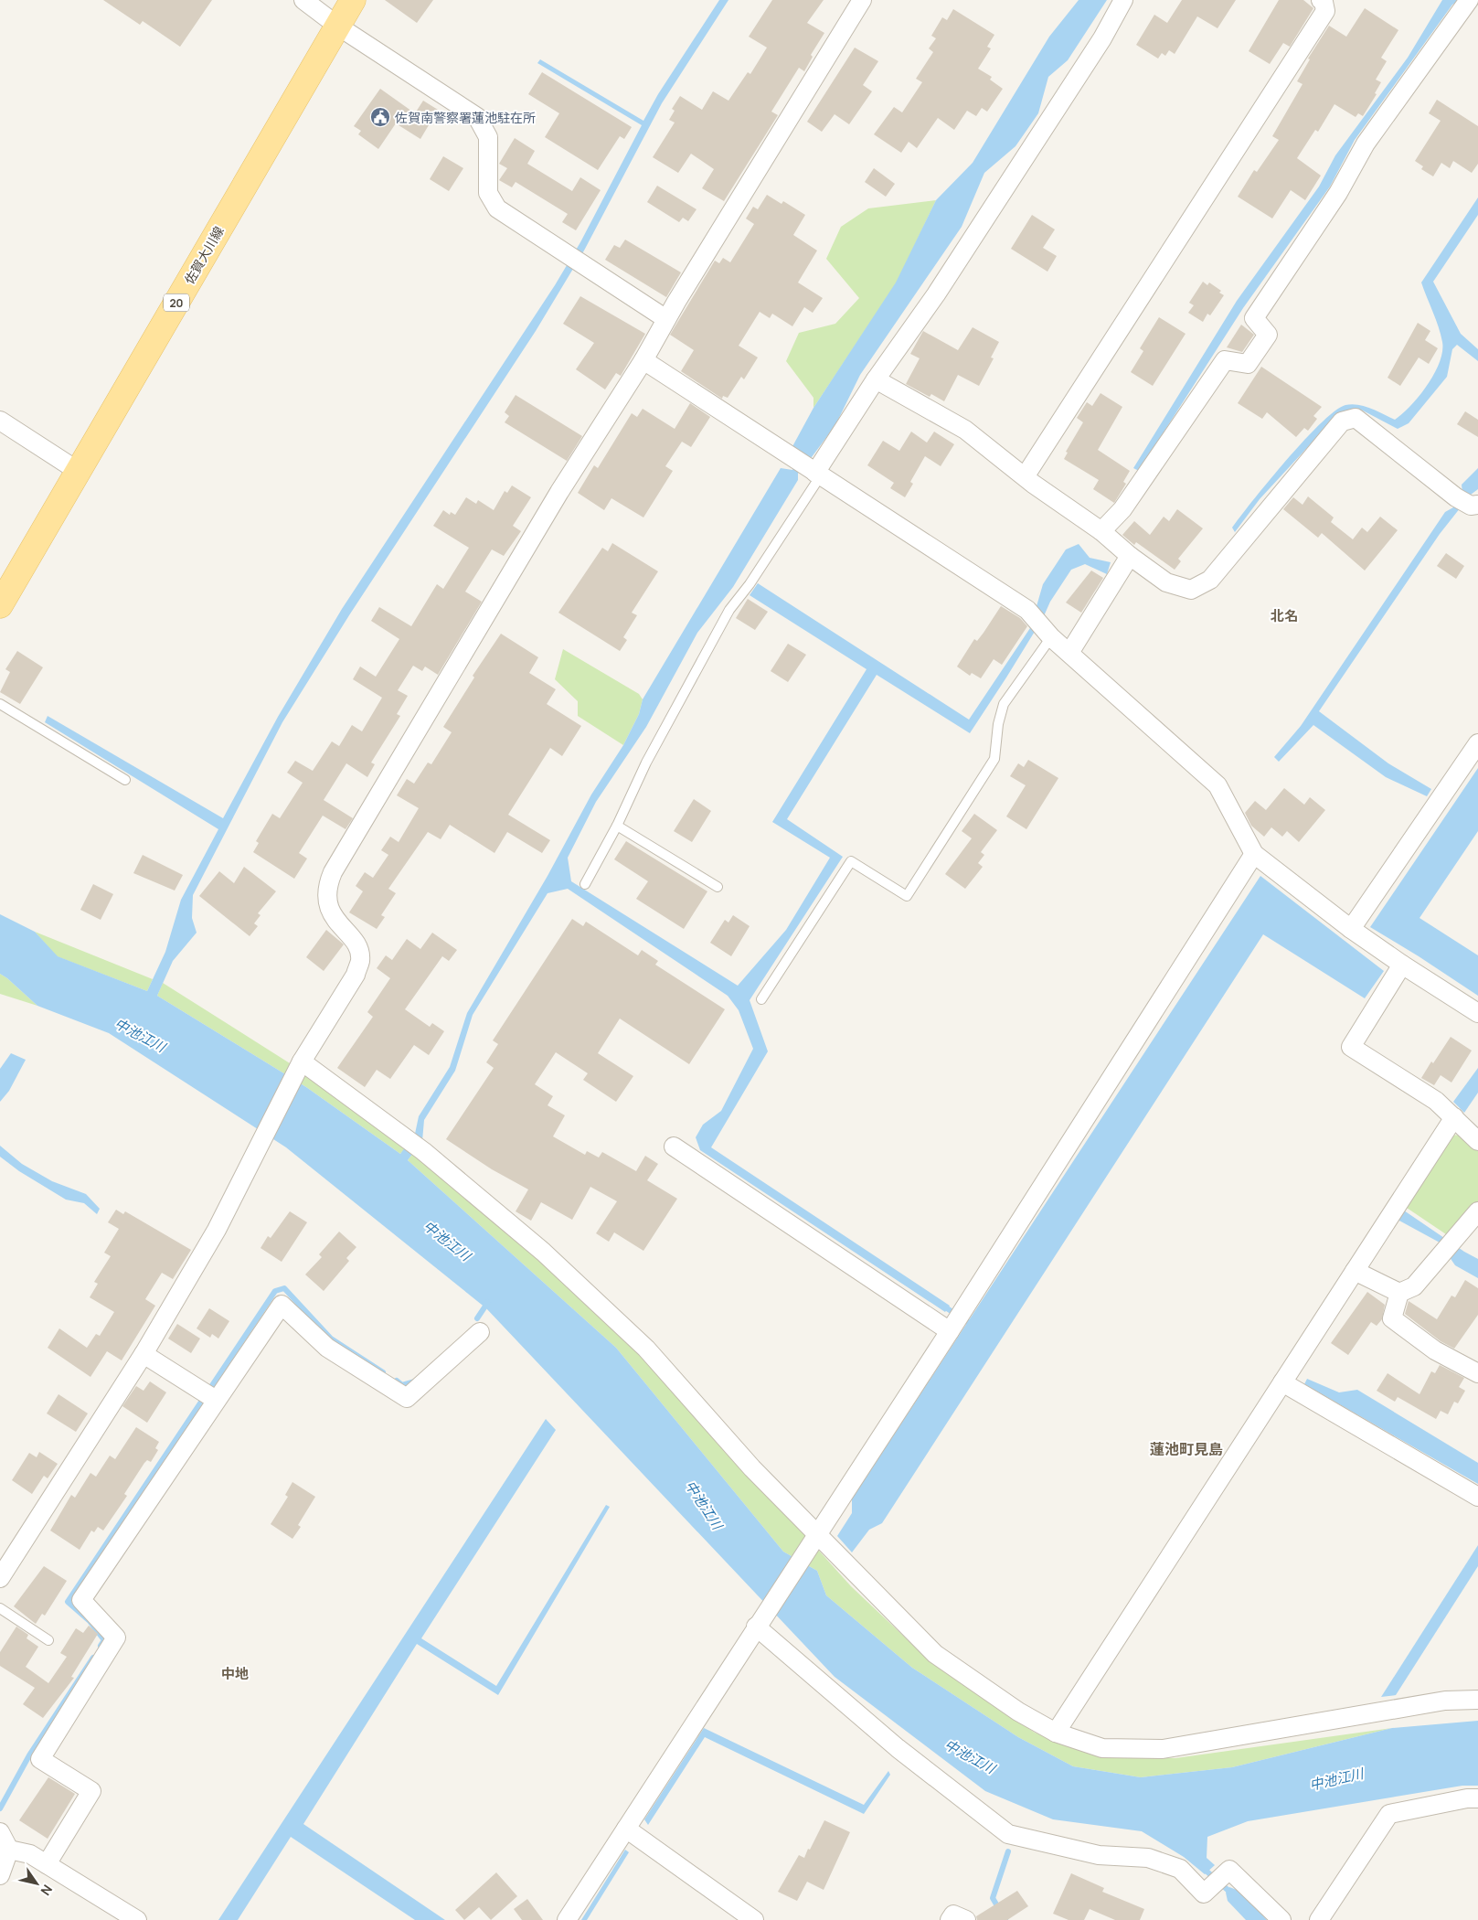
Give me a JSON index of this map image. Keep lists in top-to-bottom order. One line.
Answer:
{"streets":{"main road":["佐賀大川線","20"]},"districts":["北名","蓮池町見島","中地"],"water":["中池江川"],"places":{"public building":["佐賀南警察署蓮池駐在所"]},"north":"bottom right"}
